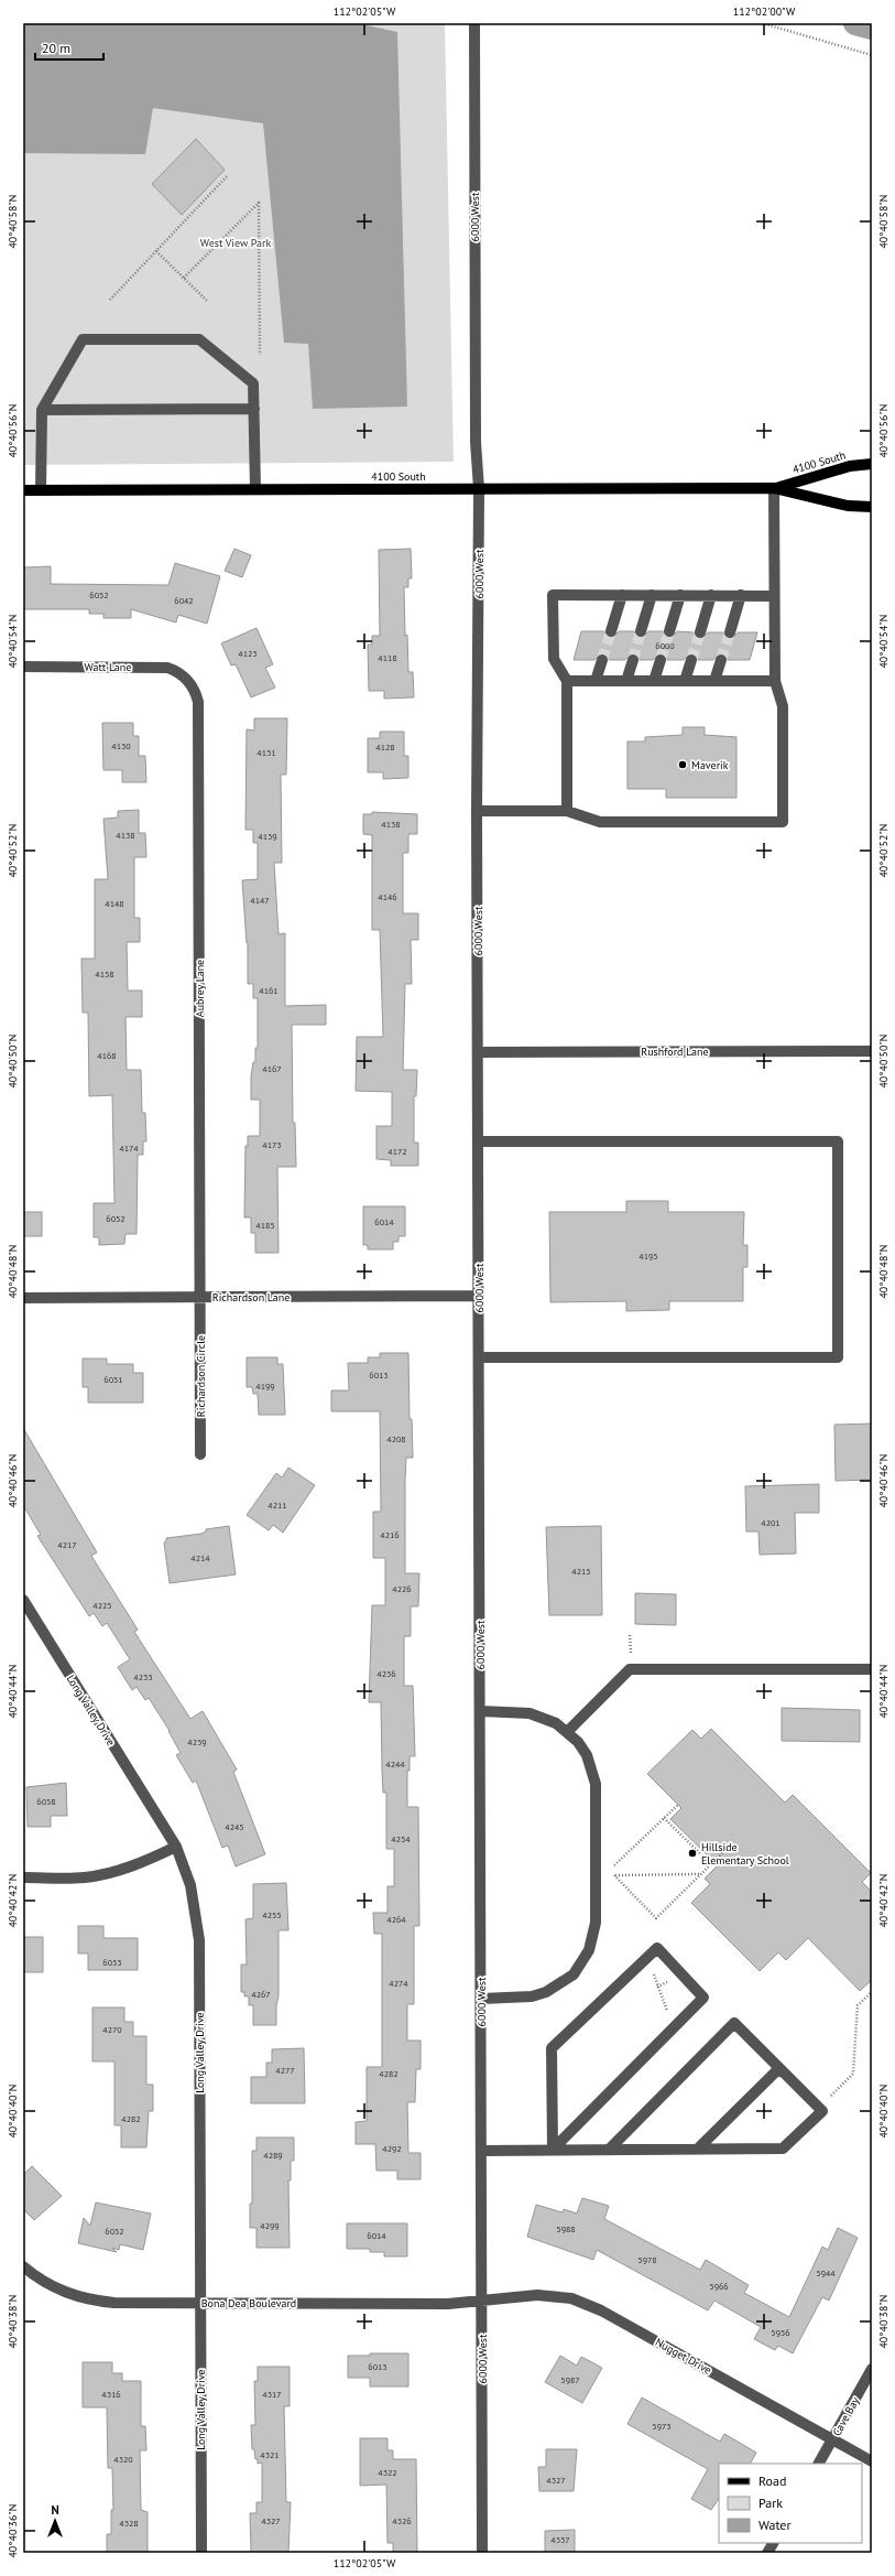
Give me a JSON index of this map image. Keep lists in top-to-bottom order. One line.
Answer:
{"streets":{"main road":["4100 South"],"street":["6000 West","Watt Lane","Aubrey Lane","Rushford Lane","Richardson Lane","Richardson Circle","Long Valley Drive","Bona Dea Boulevard","Nugget Drive","Cave Bay"]},"crossings":[["6000 West","4100 South"],["6000 West","Rushford Lane"],["6000 West","Richardson Lane"],["6000 West","Bona Dea Boulevard"],["6000 West","Nugget Drive"],["Watt Lane","Aubrey Lane"],["Aubrey Lane","Richardson Lane"],["Aubrey Lane","Richardson Circle"],["Richardson Lane","Richardson Circle"],["Long Valley Drive","Bona Dea Boulevard"],["Bona Dea Boulevard","Nugget Drive"],["Nugget Drive","Cave Bay"]],"parks":["West View Park"],"places":["Maverik","Hillside Elementary School"],"house_numbers":["6052","6042","6000","4123","4118","4130","4128","4131","4138","4138","4139","4146","4147","4148","4158","4161","4168","4167","4173","4174","4172","6052","6014","4185","4195","6013","6051","4199","4208","4211","4201","4216","4217","4214","4215","4226","4225","4236","4233","4239","4244","6058","4245","4254","4255","4264","6053","4274","4267","4270","4277","4282","4282","4292","4289","4299","5988","6052","6014","5978","5944","5966","5956","6013","5987","4316","4317","5973","4321","4320","4322","4327","4327","4326","4328","4337"],"legend":["Road","Park","Water"],"scale_bar":"20 m","north":"top","coordinates":["112°02'05\"W","112°02'00\"W","40°40'58\"N","40°40'56\"N","40°40'54\"N","40°40'52\"N","40°40'50\"N","40°40'48\"N","40°40'46\"N","40°40'44\"N","40°40'42\"N","40°40'40\"N","40°40'38\"N","40°40'36\"N"]}
